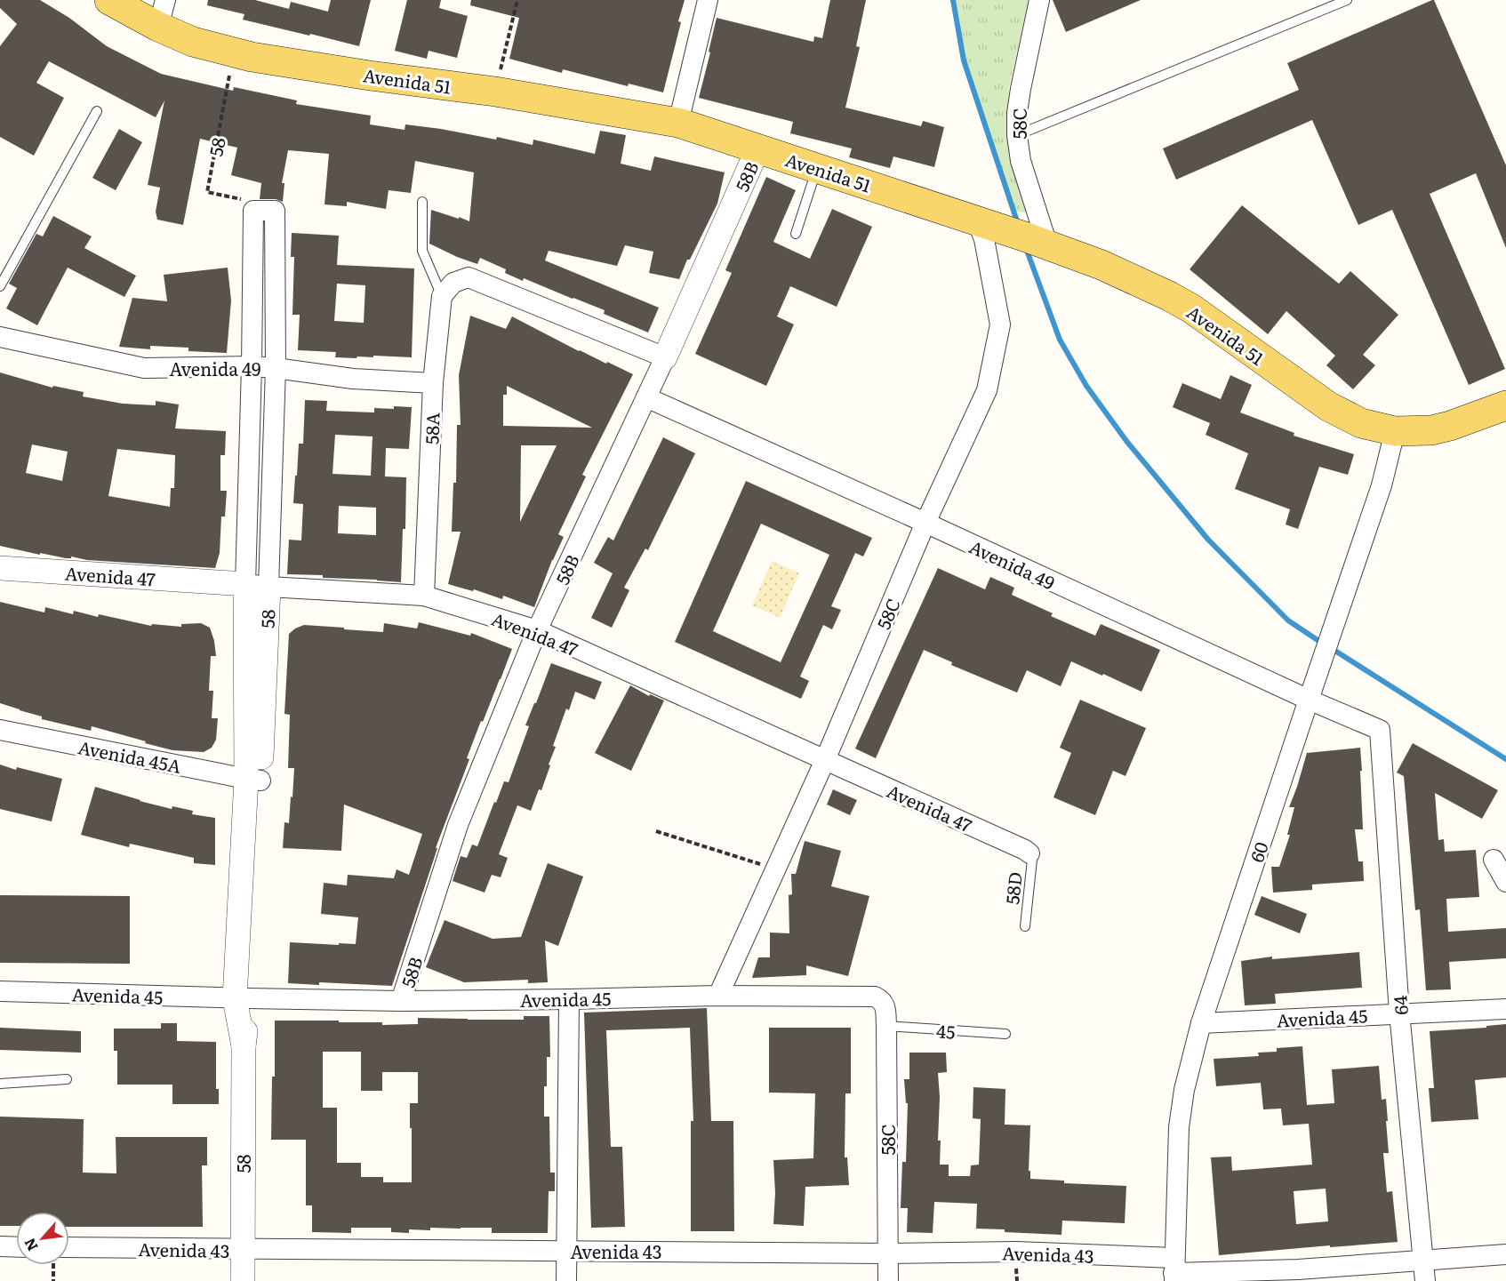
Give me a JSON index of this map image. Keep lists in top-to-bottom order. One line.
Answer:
{"streets":{"main road":["Avenida 51"],"street":["58C","58","58B","Avenida 49","58A","Avenida 47","Avenida 45A","60","Avenida 45","64","Avenida 43"],"lane":["58D","45"]},"crossings":[["Avenida 51","58C"],["Avenida 51","58"],["Avenida 51","58B"],["Avenida 51","60"],["58C","Avenida 49"],["58C","Avenida 47"],["58C","Avenida 45"],["58C","45"],["58C","Avenida 43"],["58","Avenida 49"],["58","Avenida 47"],["58","Avenida 45A"],["58","Avenida 45"],["58","Avenida 43"],["58B","Avenida 49"],["58B","Avenida 47"],["58B","Avenida 45"],["Avenida 49","58A"],["Avenida 49","60"],["Avenida 49","64"],["58A","Avenida 47"],["Avenida 47","58D"],["60","Avenida 45"],["60","Avenida 43"],["Avenida 45","64"],["64","Avenida 43"]],"north":"bottom left"}
